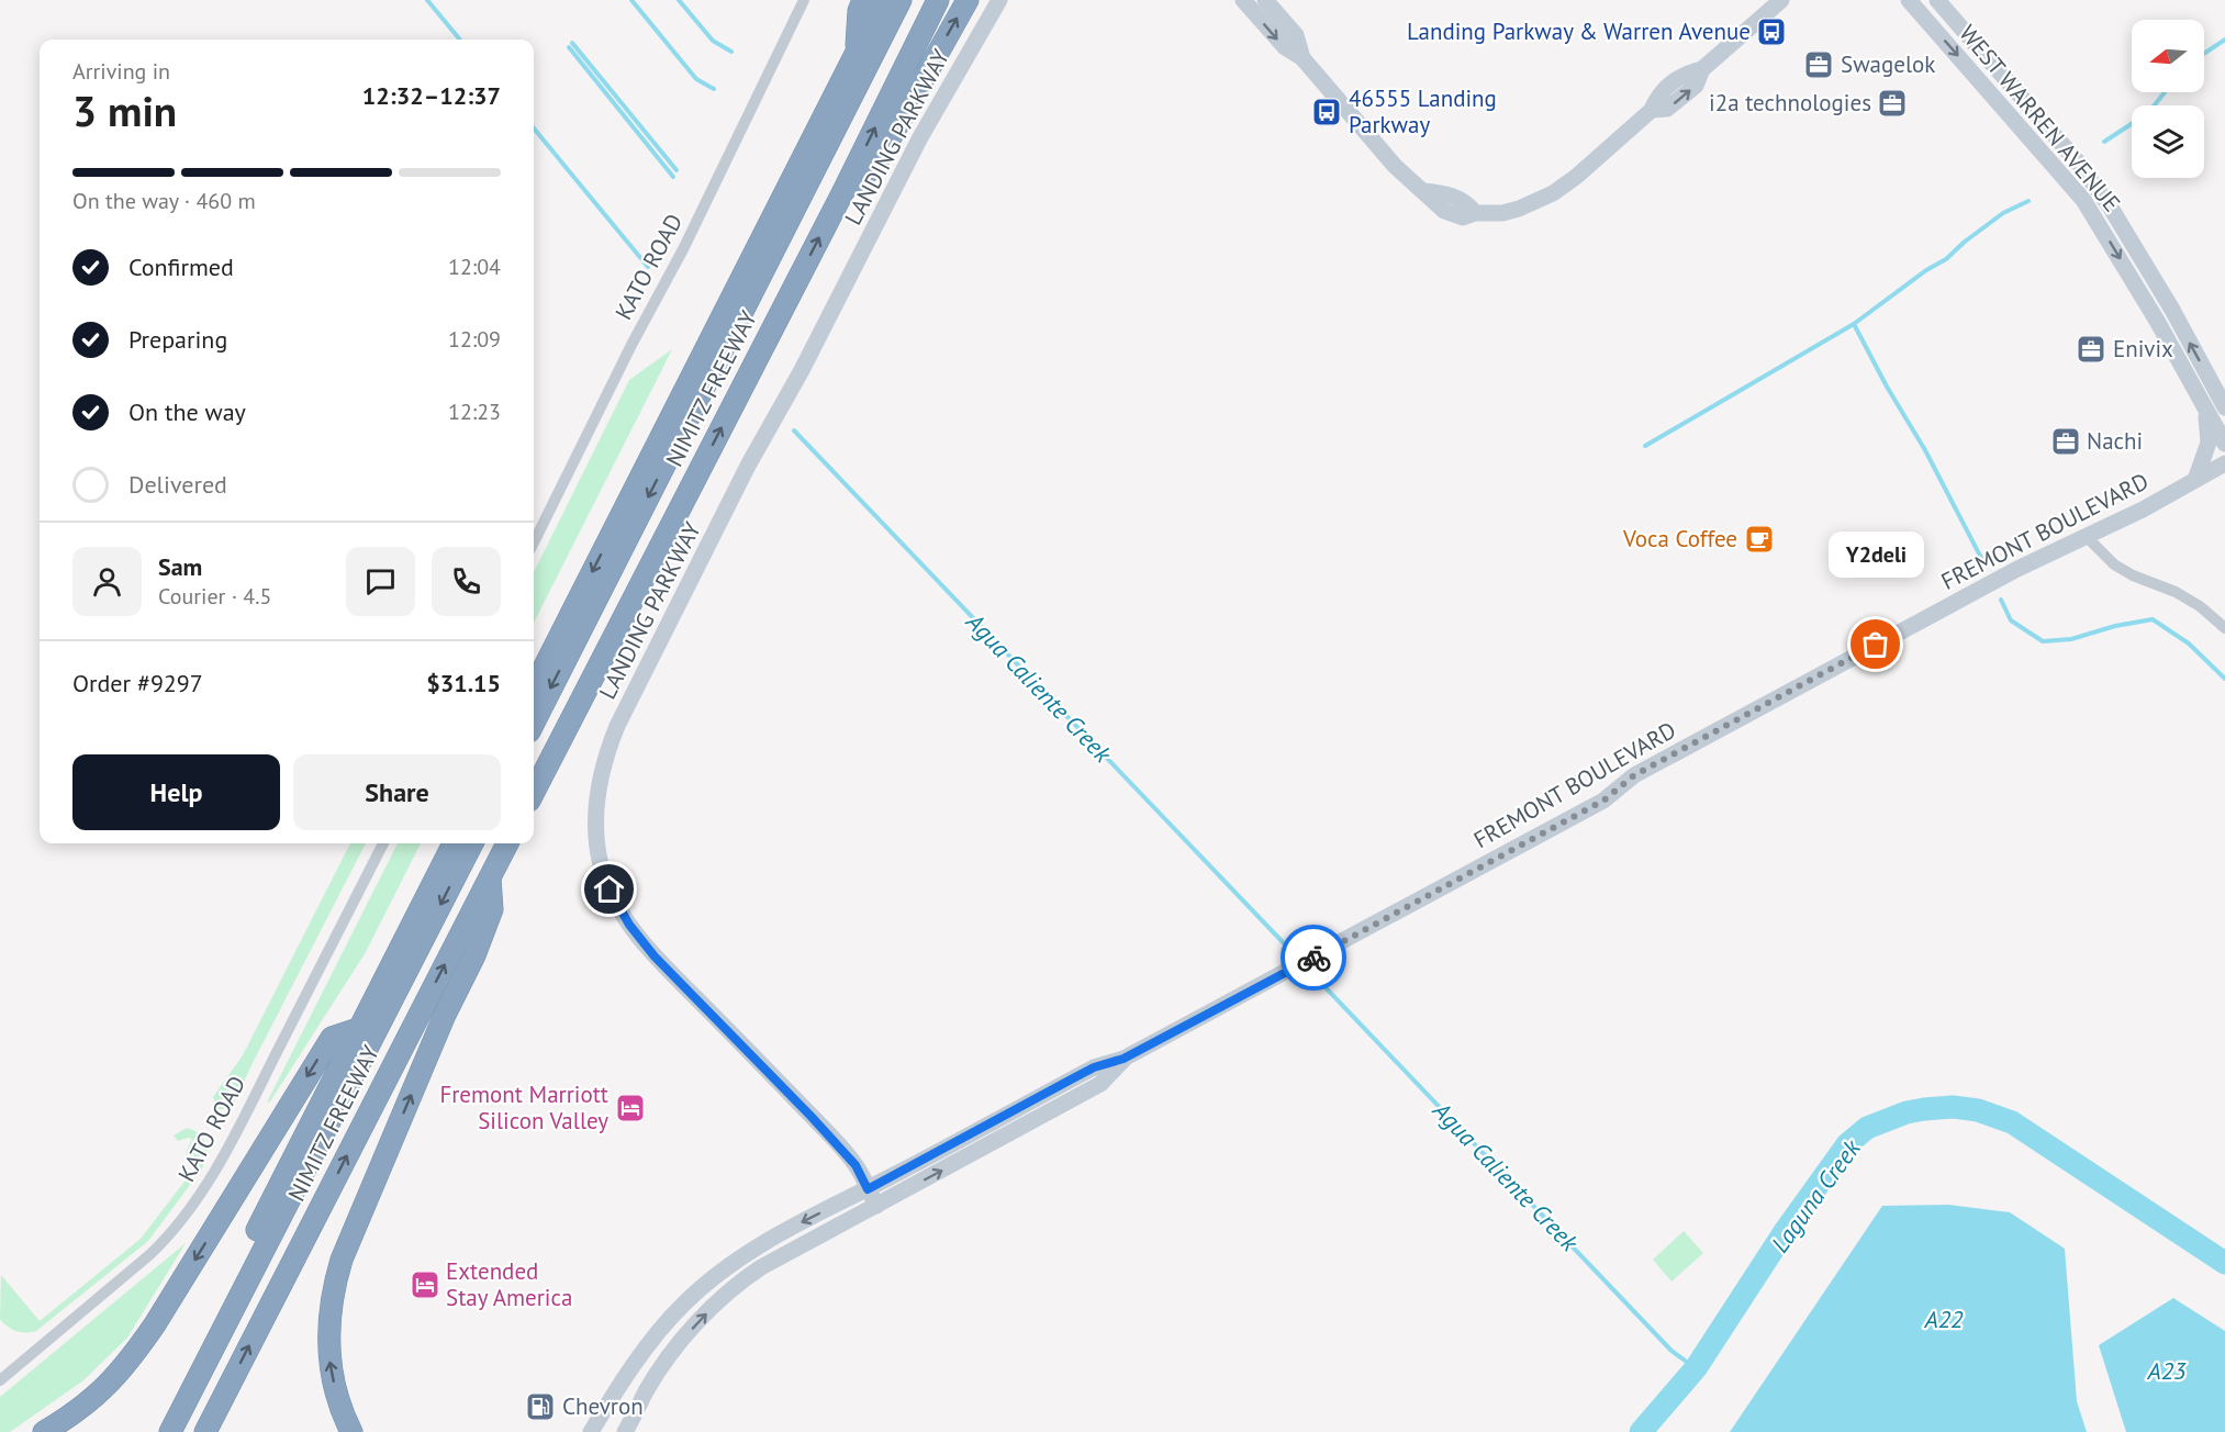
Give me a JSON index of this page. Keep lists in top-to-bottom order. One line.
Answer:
{"streets":{"highway":["NIMITZ FREEWAY"],"main road":["WEST WARREN AVENUE","LANDING PARKWAY","FREMONT BOULEVARD"],"street":["KATO ROAD"]},"crossings":[["LANDING PARKWAY","FREMONT BOULEVARD"]],"water":["Agua Caliente Creek","Laguna Creek","A22","A23"],"places":{"bus stop":["Landing Parkway & Warren Avenue","46555 Landing Parkway"],"office":["Swagelok","i2a technologies","Enivix","Nachi"],"cafe":["Voca Coffee"],"other":["Y2deli"],"hotel":["Fremont Marriott Silicon Valley","Extended Stay America"],"fuel station":["Chevron"]},"north":"left","page":{"heading":["3 min","Arriving in","12:32–12:37"],"panel":["Sam","Courier · 4.5","Order #9297","$31.15"],"bar":"On the way · 460 m","list":[["Confirmed","12:04"],["Preparing","12:09"],["On the way","12:23"],"Delivered"],"bubble":"Y2deli","buttons":["Help","Share"]}}
